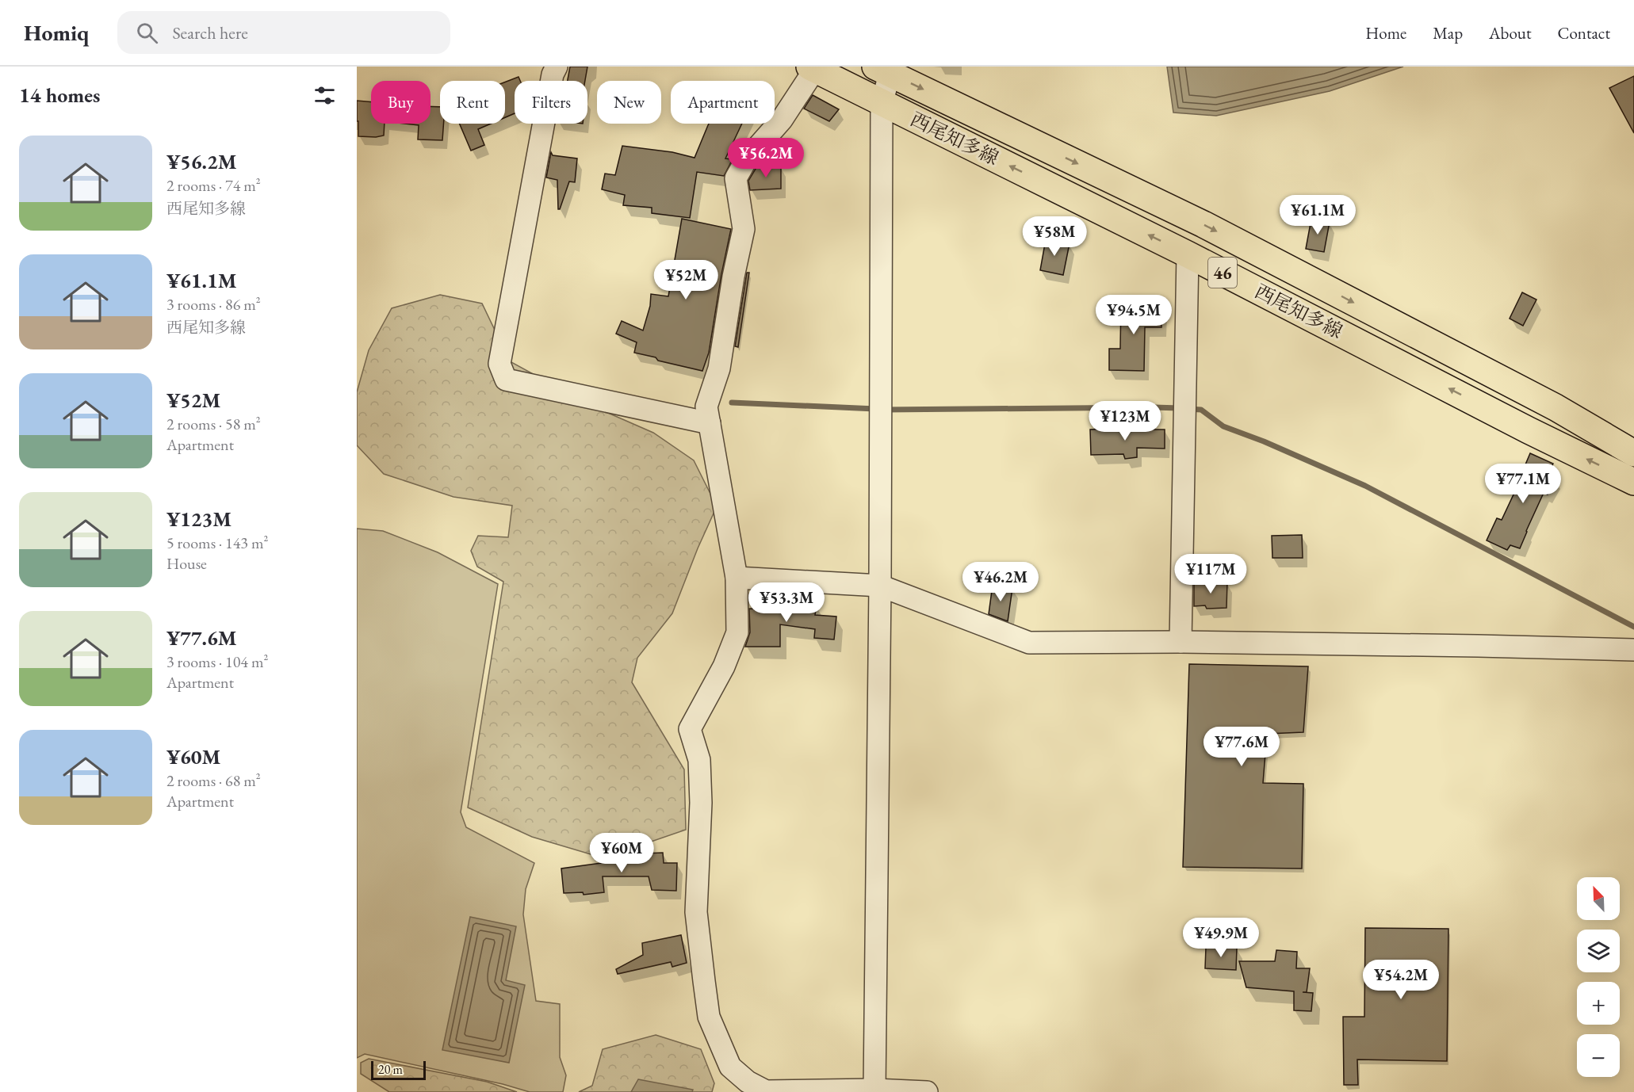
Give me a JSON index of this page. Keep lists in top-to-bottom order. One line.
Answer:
{"streets":{"main road":["西尾知多線","46"]},"scale_bar":"20 m","north":"top left","page":{"header":"Homiq","search":"Search here","nav":["Home","Map","About","Contact"],"heading":"14 homes","chip":["Buy","Rent","Filters","New","Apartment"],"list":[{"name":"¥56.2M","note":"2 rooms · 74 m² · 西尾知多線"},{"name":"¥61.1M","note":"3 rooms · 86 m² · 西尾知多線"},{"name":"¥52M","note":"2 rooms · 58 m² · Apartment"},{"name":"¥123M","note":"5 rooms · 143 m² · House"},{"name":"¥77.6M","note":"3 rooms · 104 m² · Apartment"},{"name":"¥60M","note":"2 rooms · 68 m² · Apartment"}],"price":["¥56.2M","¥61.1M","¥58M","¥52M","¥94.5M","¥123M","¥77.1M","¥117M","¥46.2M","¥53.3M","¥77.6M","¥60M","¥49.9M","¥54.2M"],"map_buttons":["+","−"],"scale":"20 m"}}
